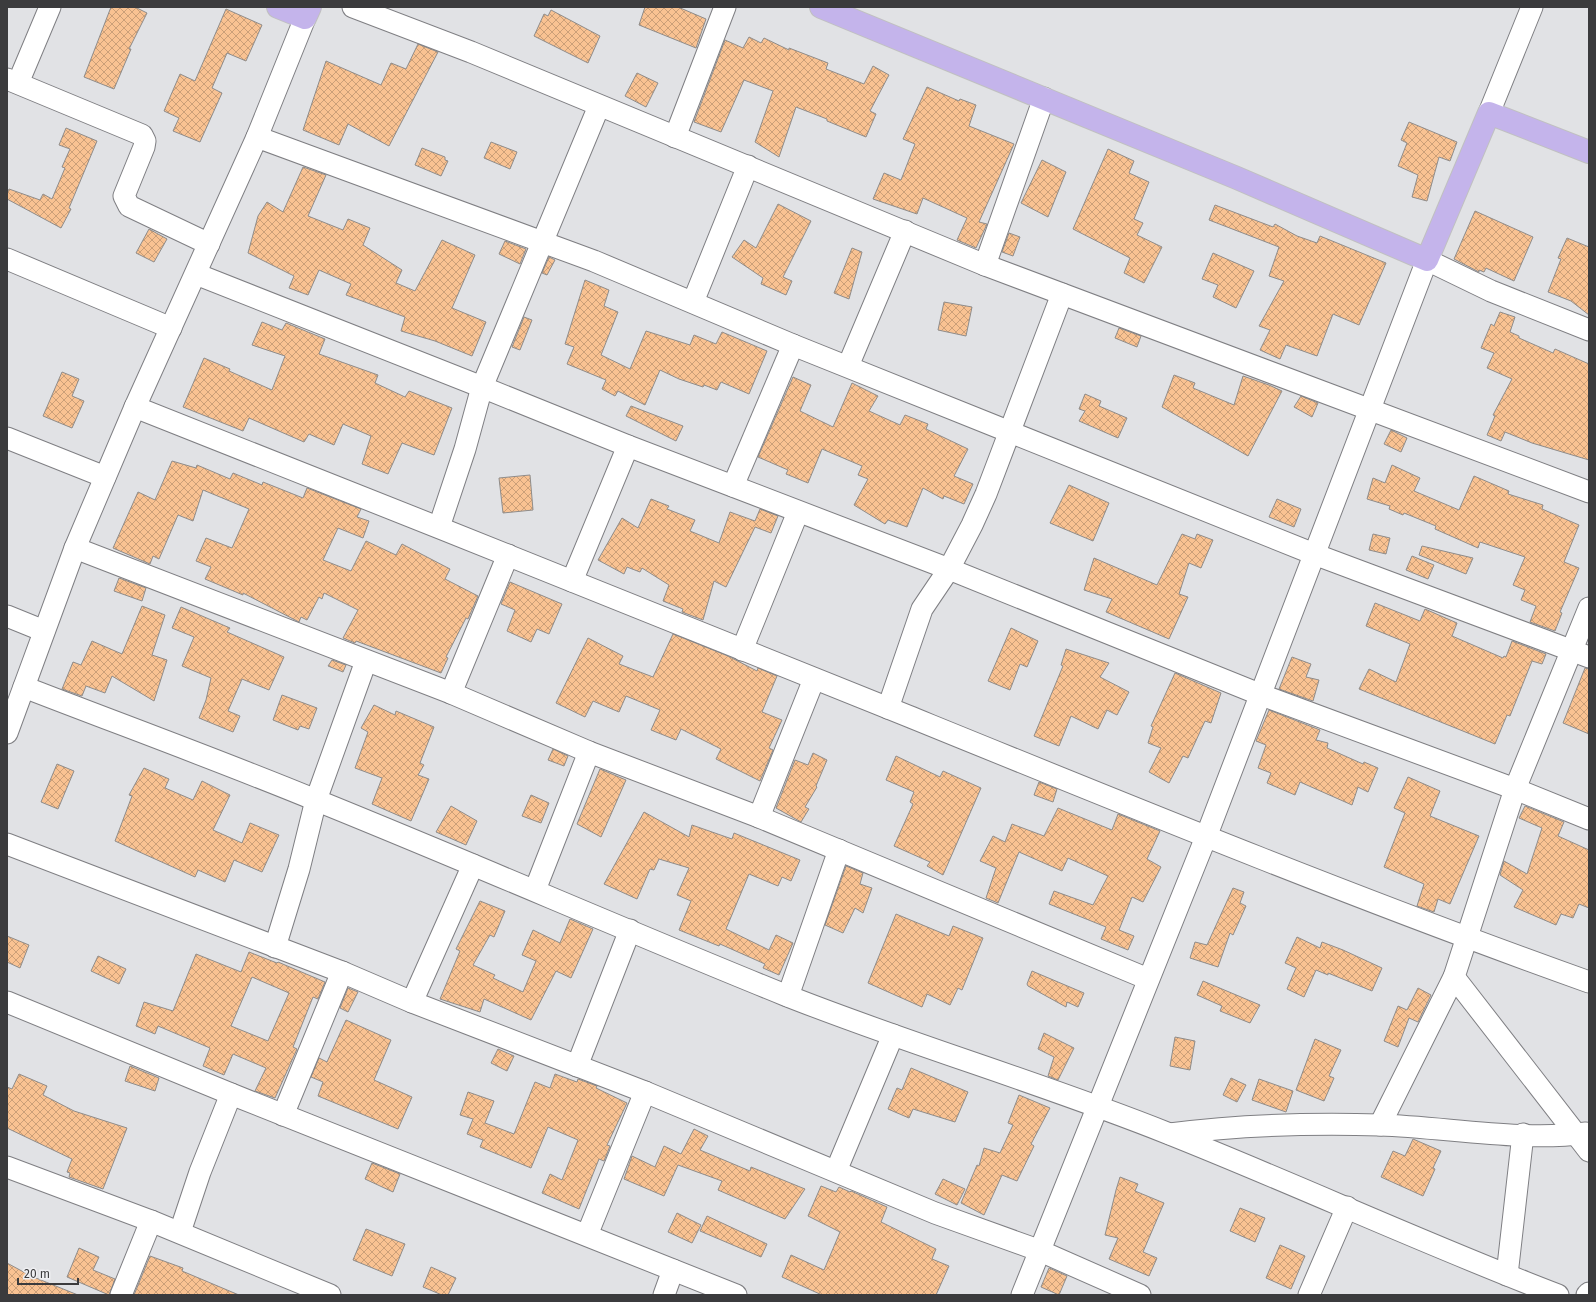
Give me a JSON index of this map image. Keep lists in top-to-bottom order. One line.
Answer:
{"scale_bar":"20 m"}
